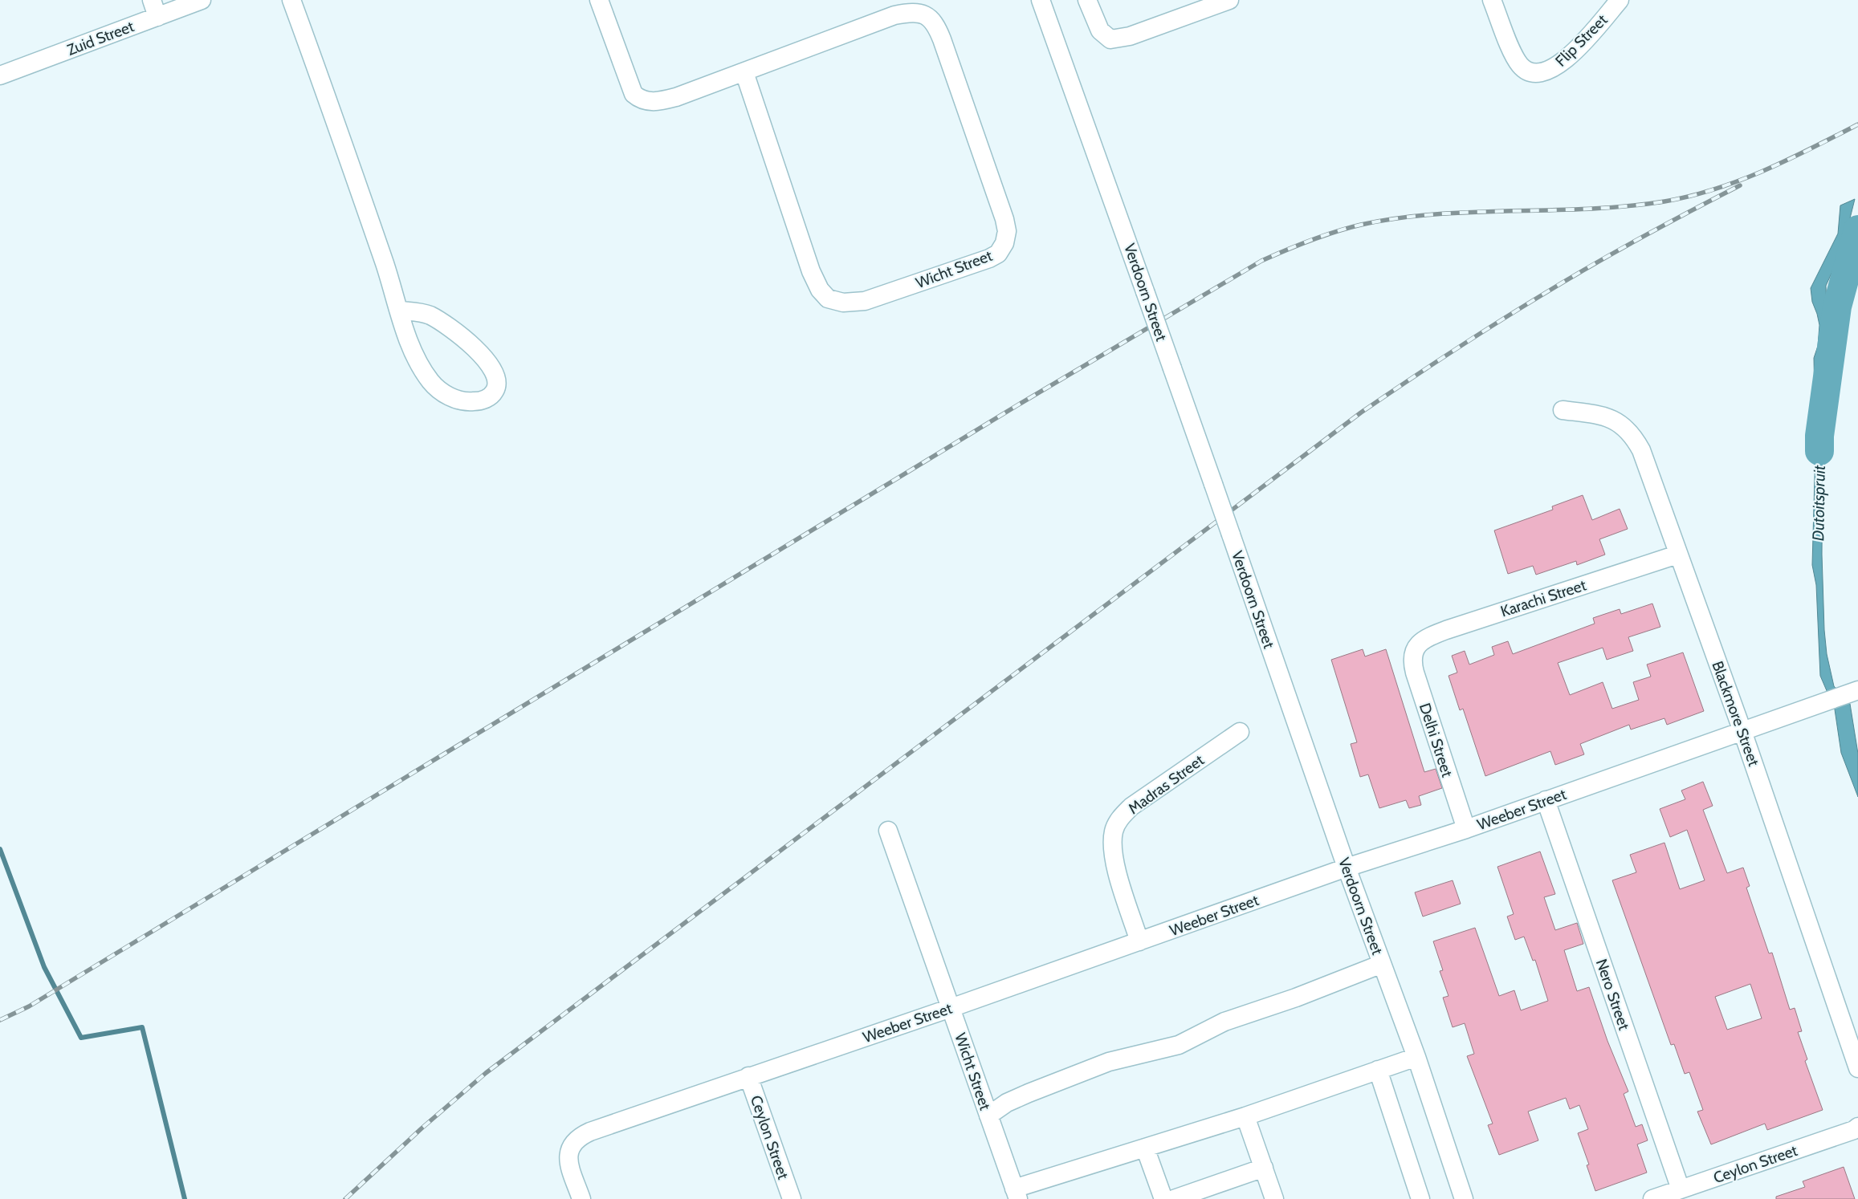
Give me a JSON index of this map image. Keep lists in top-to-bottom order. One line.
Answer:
{"streets":{"street":["Zuid Street","Flip Street","Wicht Street","Verdoorn Street","Karachi Street","Blackmore Street","Delhi Street","Madras Street","Weeber Street","Nero Street","Ceylon Street"]},"crossings":[["Wicht Street","Weeber Street"],["Verdoorn Street","Weeber Street"],["Karachi Street","Blackmore Street"],["Karachi Street","Delhi Street"],["Blackmore Street","Weeber Street"],["Delhi Street","Weeber Street"],["Madras Street","Weeber Street"],["Weeber Street","Nero Street"],["Weeber Street","Ceylon Street"],["Nero Street","Ceylon Street"]],"water":["Dutoitspruit"]}
